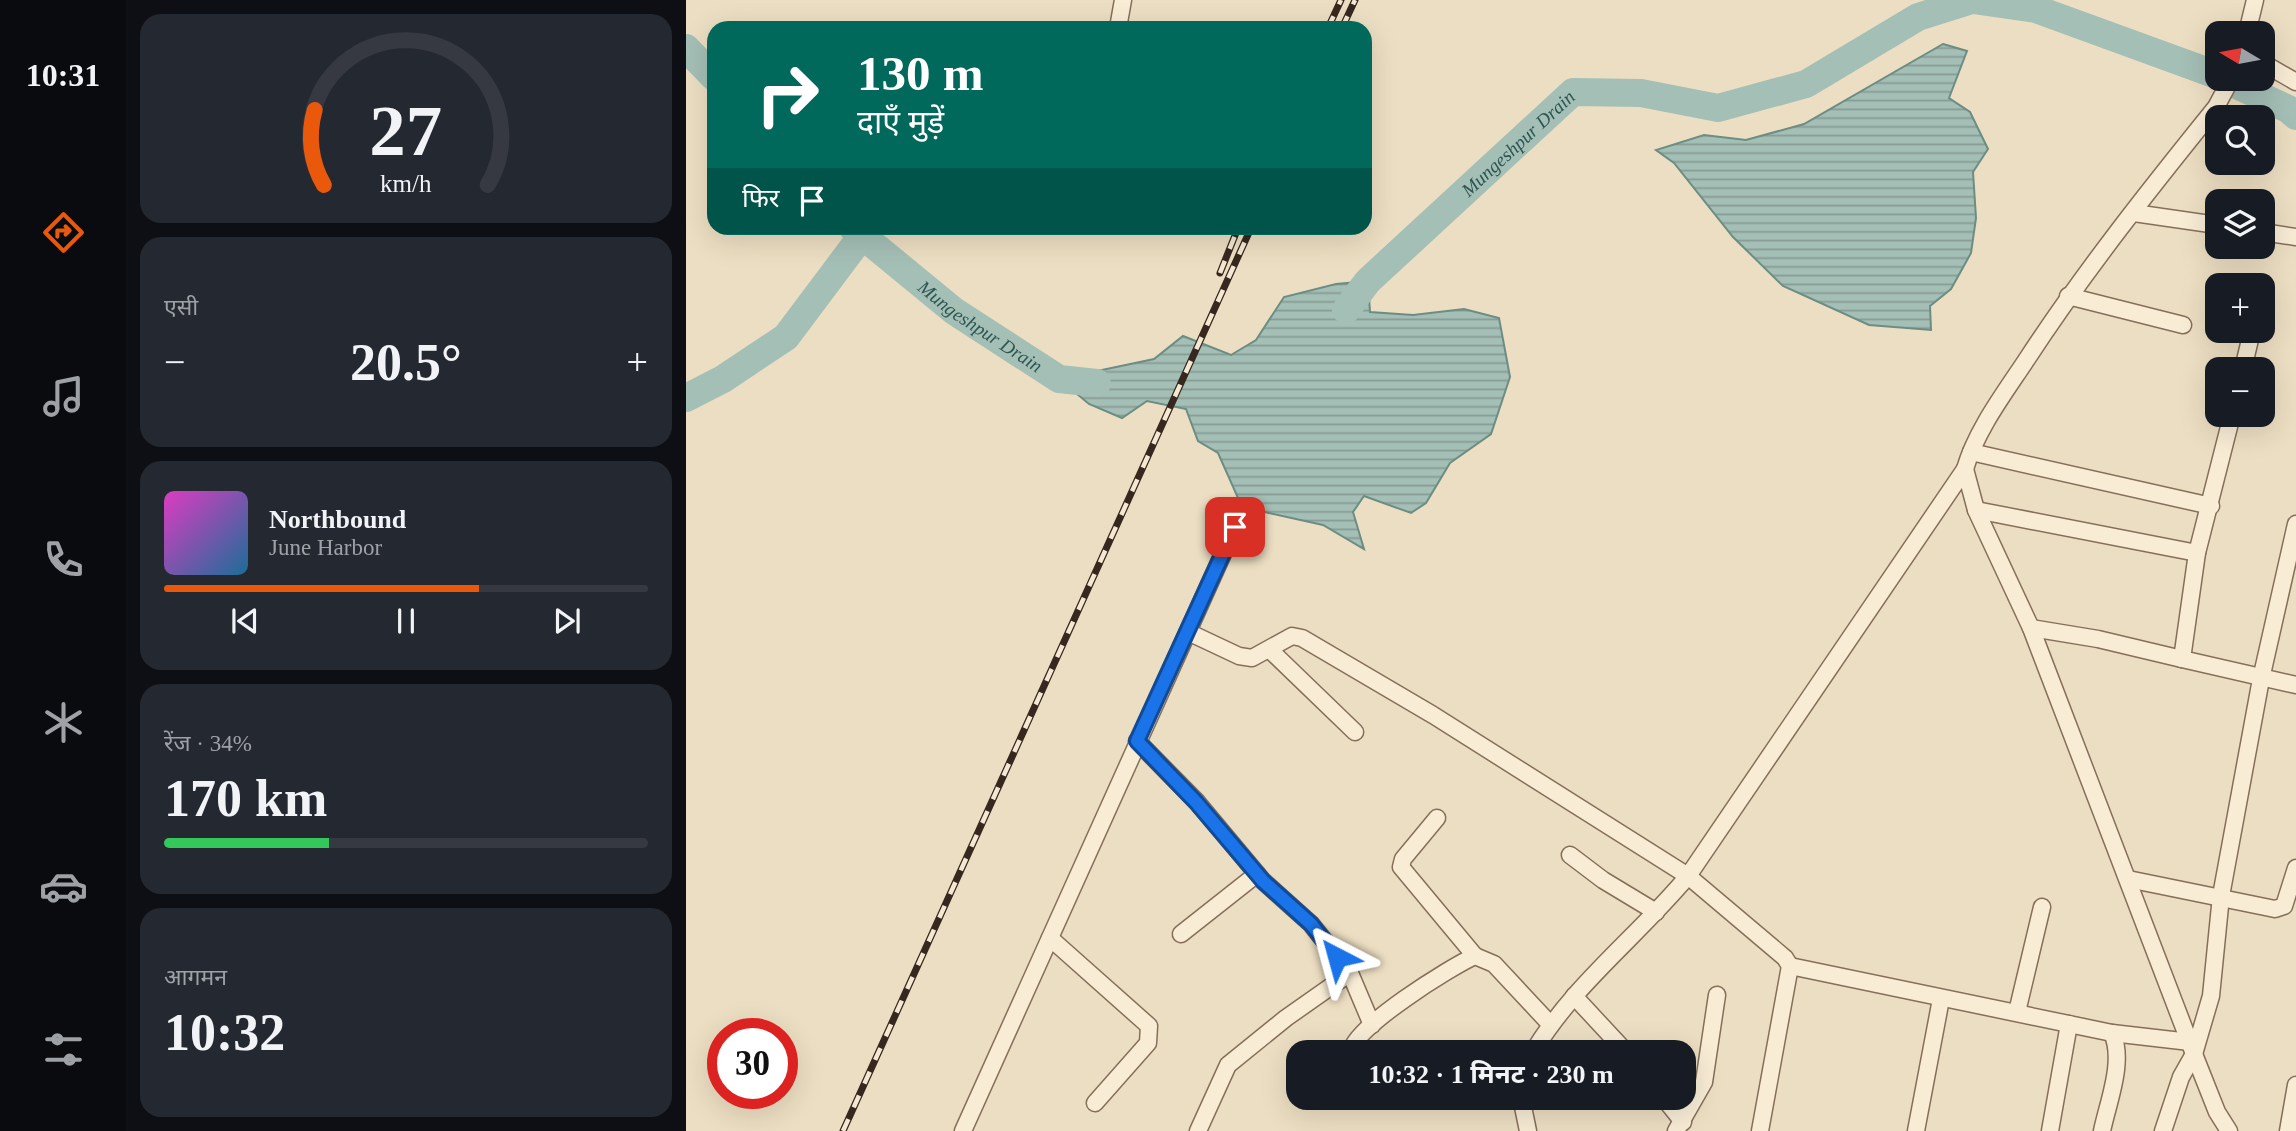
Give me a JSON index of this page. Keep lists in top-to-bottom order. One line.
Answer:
{"water":["Mungeshpur Drain"],"north":"left","page":{"tabs":"10:31","map_buttons":["+","−"],"turn":["130 m","दाएँ मुड़ें"],"then":"फिर","tile":["एसी",["रेंज · 34%","170 km"],["आगमन","10:32"]],"heat":["−","20.5°","+"],"song":["Northbound","June Harbor"],"limit":"30","trip":"10:32 · 1 मिनट · 230 m","gauge":["27","km/h"]}}
